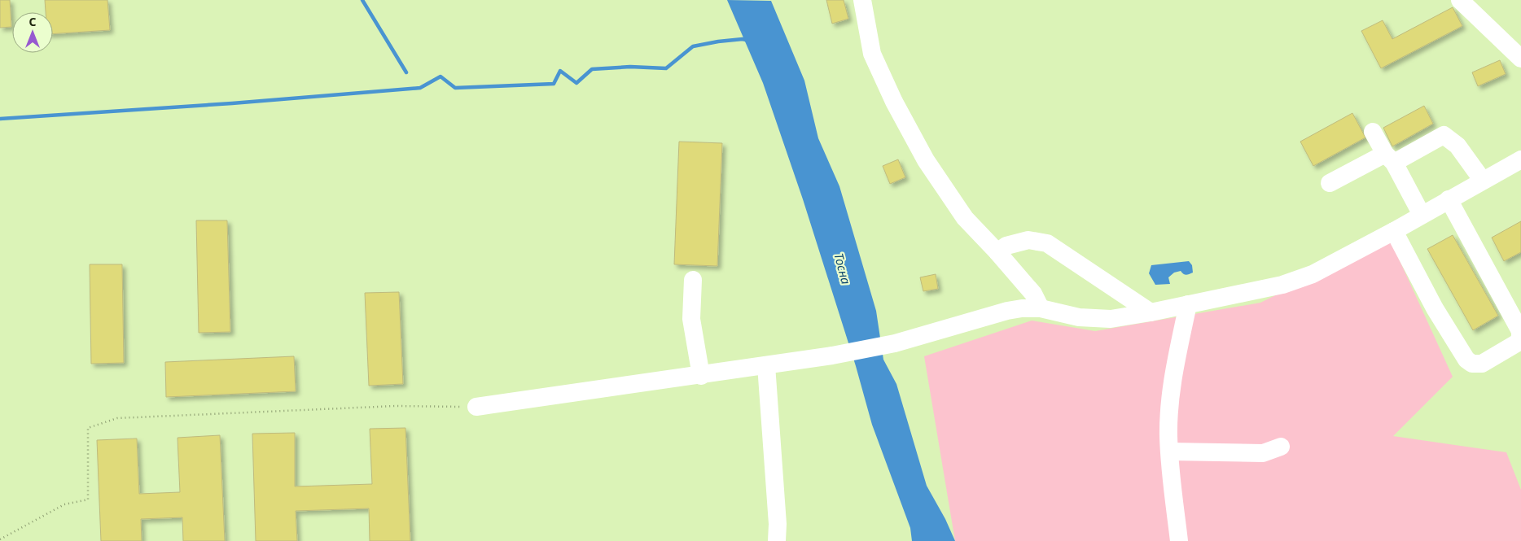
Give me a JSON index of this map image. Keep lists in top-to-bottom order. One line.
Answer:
{"water":["Тосна"],"north":"top"}
